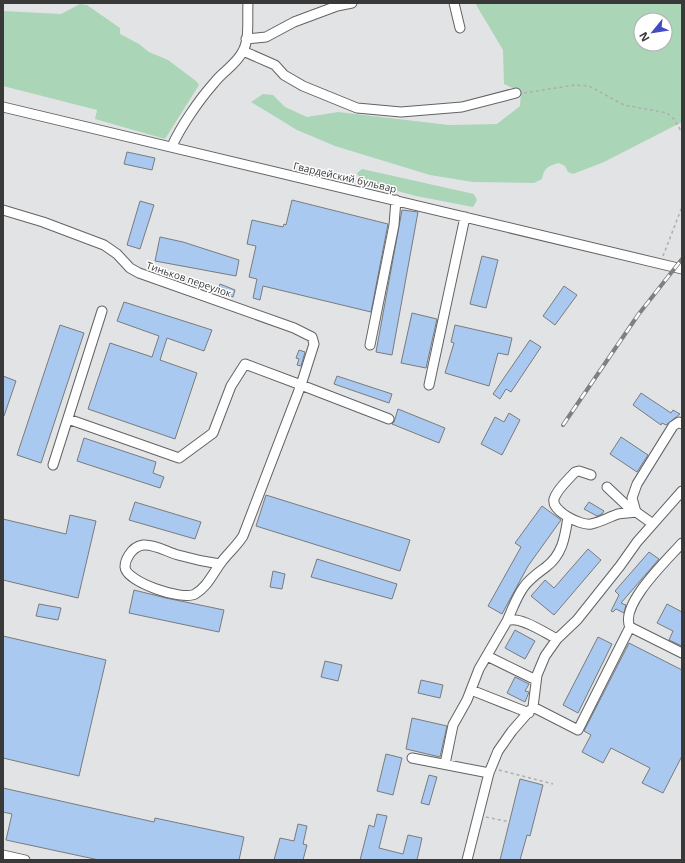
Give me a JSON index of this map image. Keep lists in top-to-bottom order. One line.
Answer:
{"streets":{"street":["Гвардейский бульвар","Тиньков переулок"]},"north":"bottom left"}
